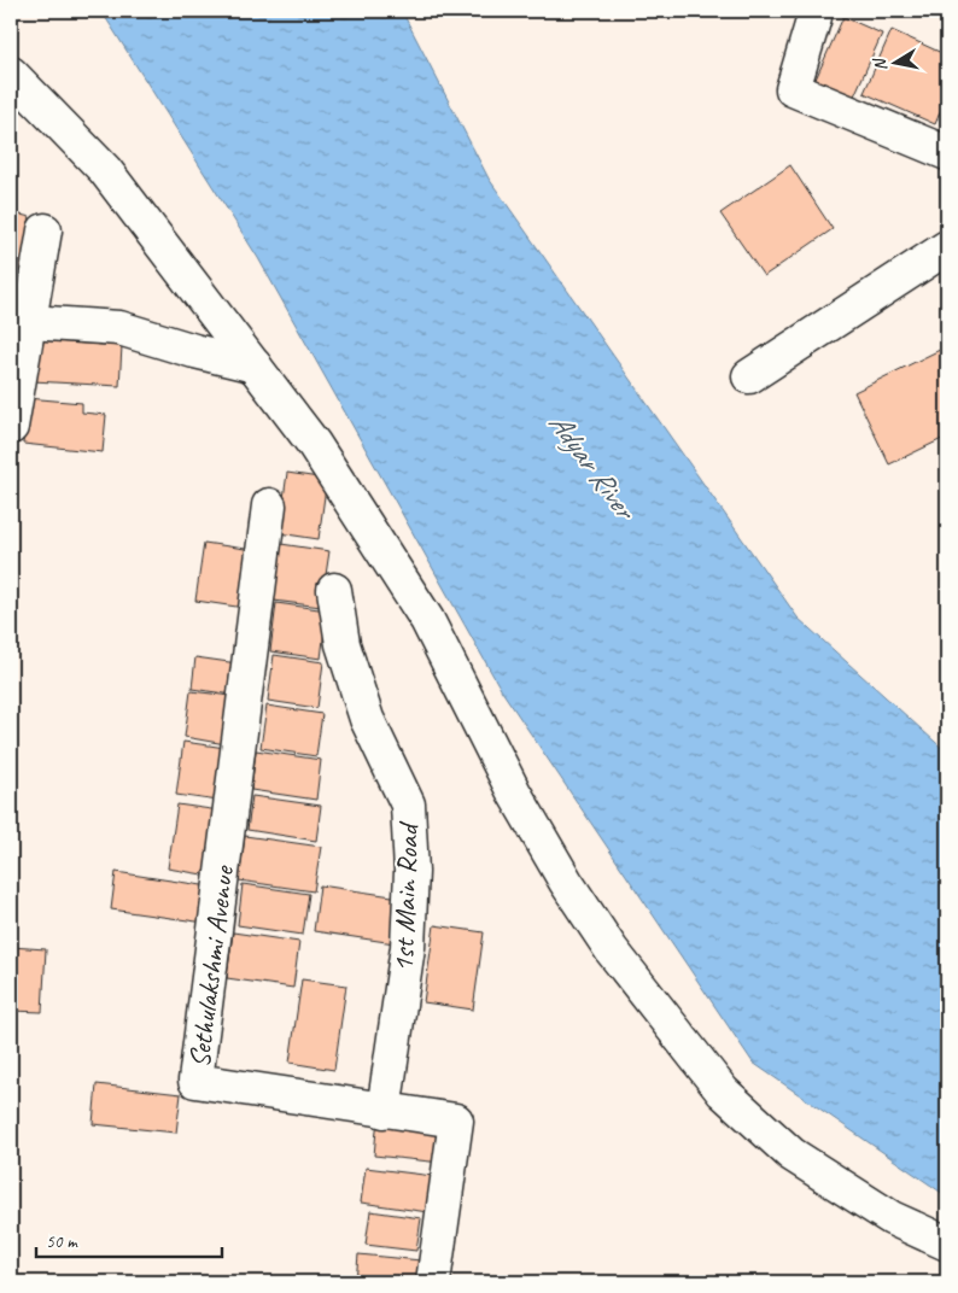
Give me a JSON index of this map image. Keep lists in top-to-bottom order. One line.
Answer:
{"streets":{"street":["1st Main Road","Sethulakshmi Avenue"]},"crossings":[["1st Main Road","Sethulakshmi Avenue"]],"water":["Adyar River"],"scale_bar":"50 m","north":"left"}
